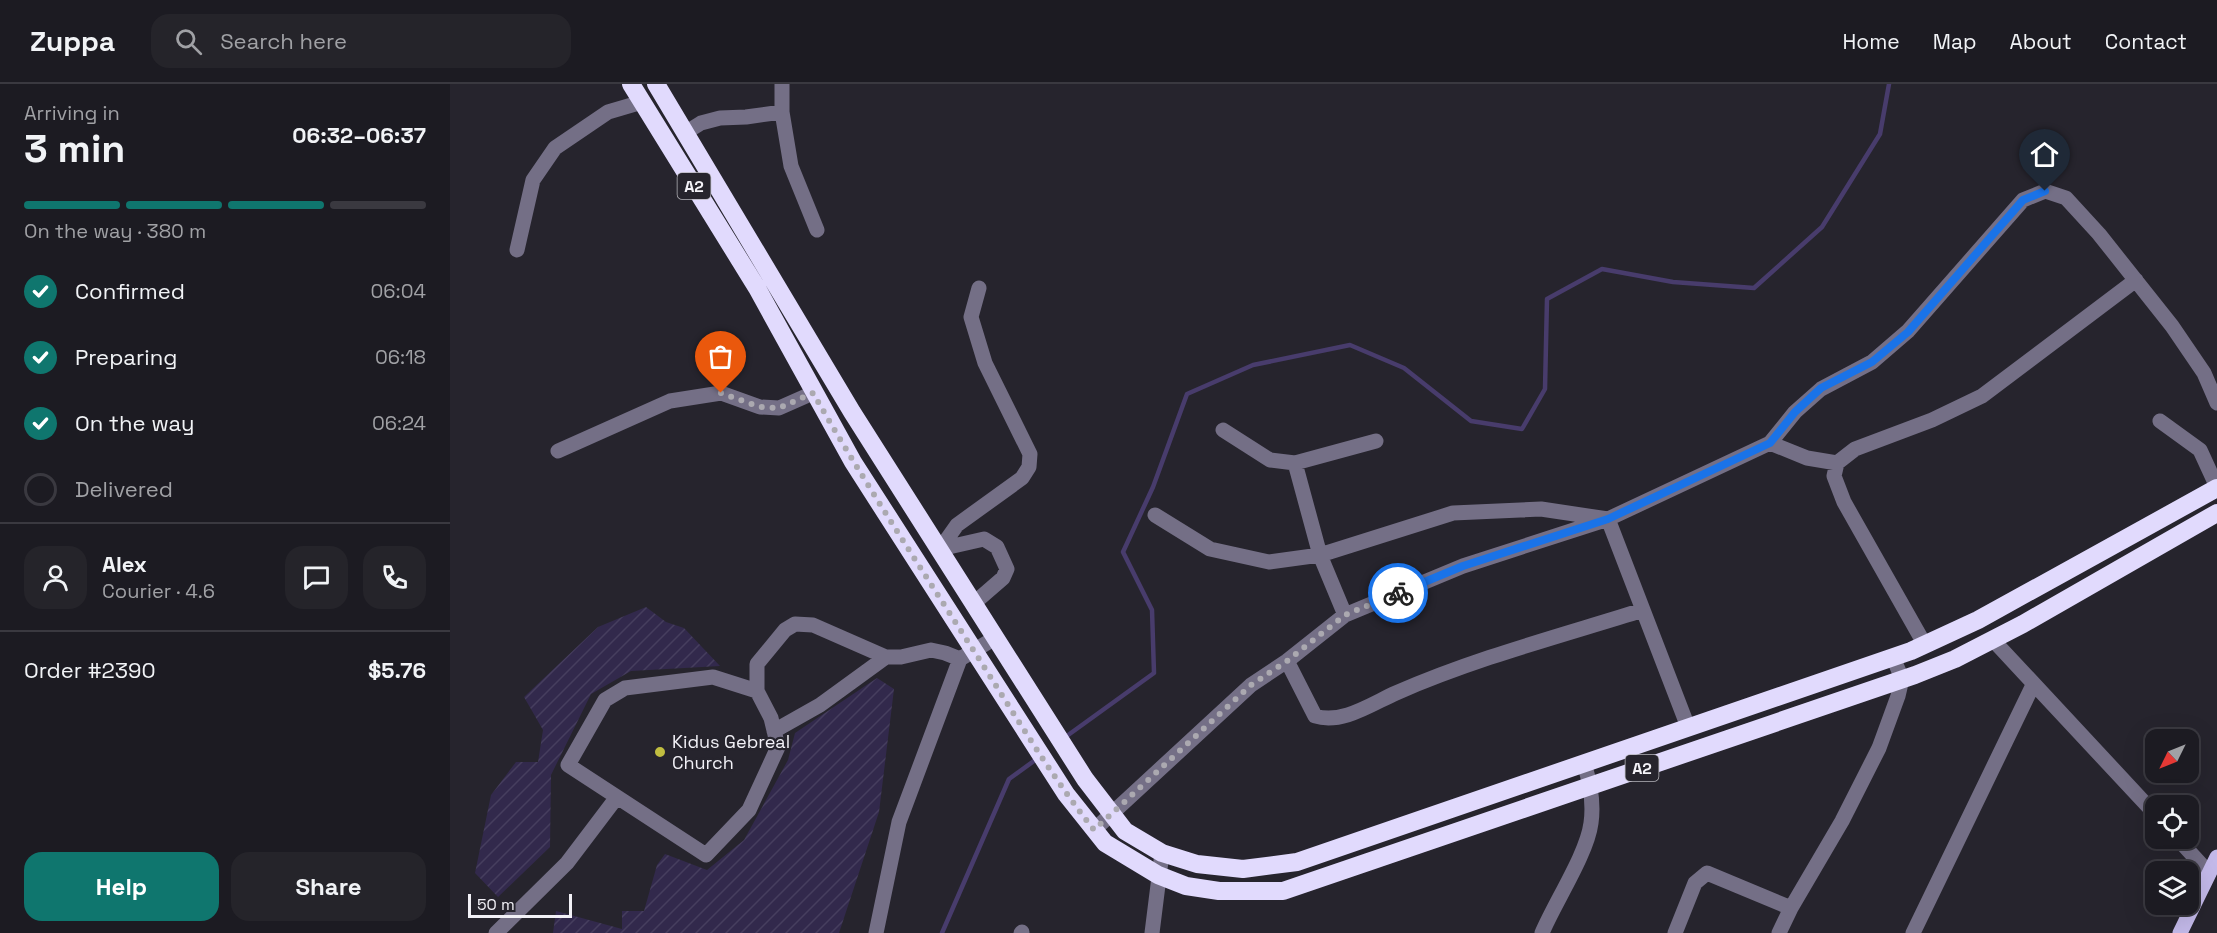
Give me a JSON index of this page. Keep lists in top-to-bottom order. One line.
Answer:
{"streets":{"highway":["A2"]},"places":["Kidus Gebreal Church"],"scale_bar":"50 m","north":"bottom left","page":{"header":"Zuppa","search":"Search here","nav":["Home","Map","About","Contact"],"heading":["3 min","Arriving in","06:32–06:37"],"panel":["Alex","Courier · 4.6","Order #2390","$5.76"],"bar":"On the way · 380 m","list":[["Confirmed","06:04"],["Preparing","06:18"],["On the way","06:24"],"Delivered"],"buttons":["Help","Share"],"scale":"50 m"}}
